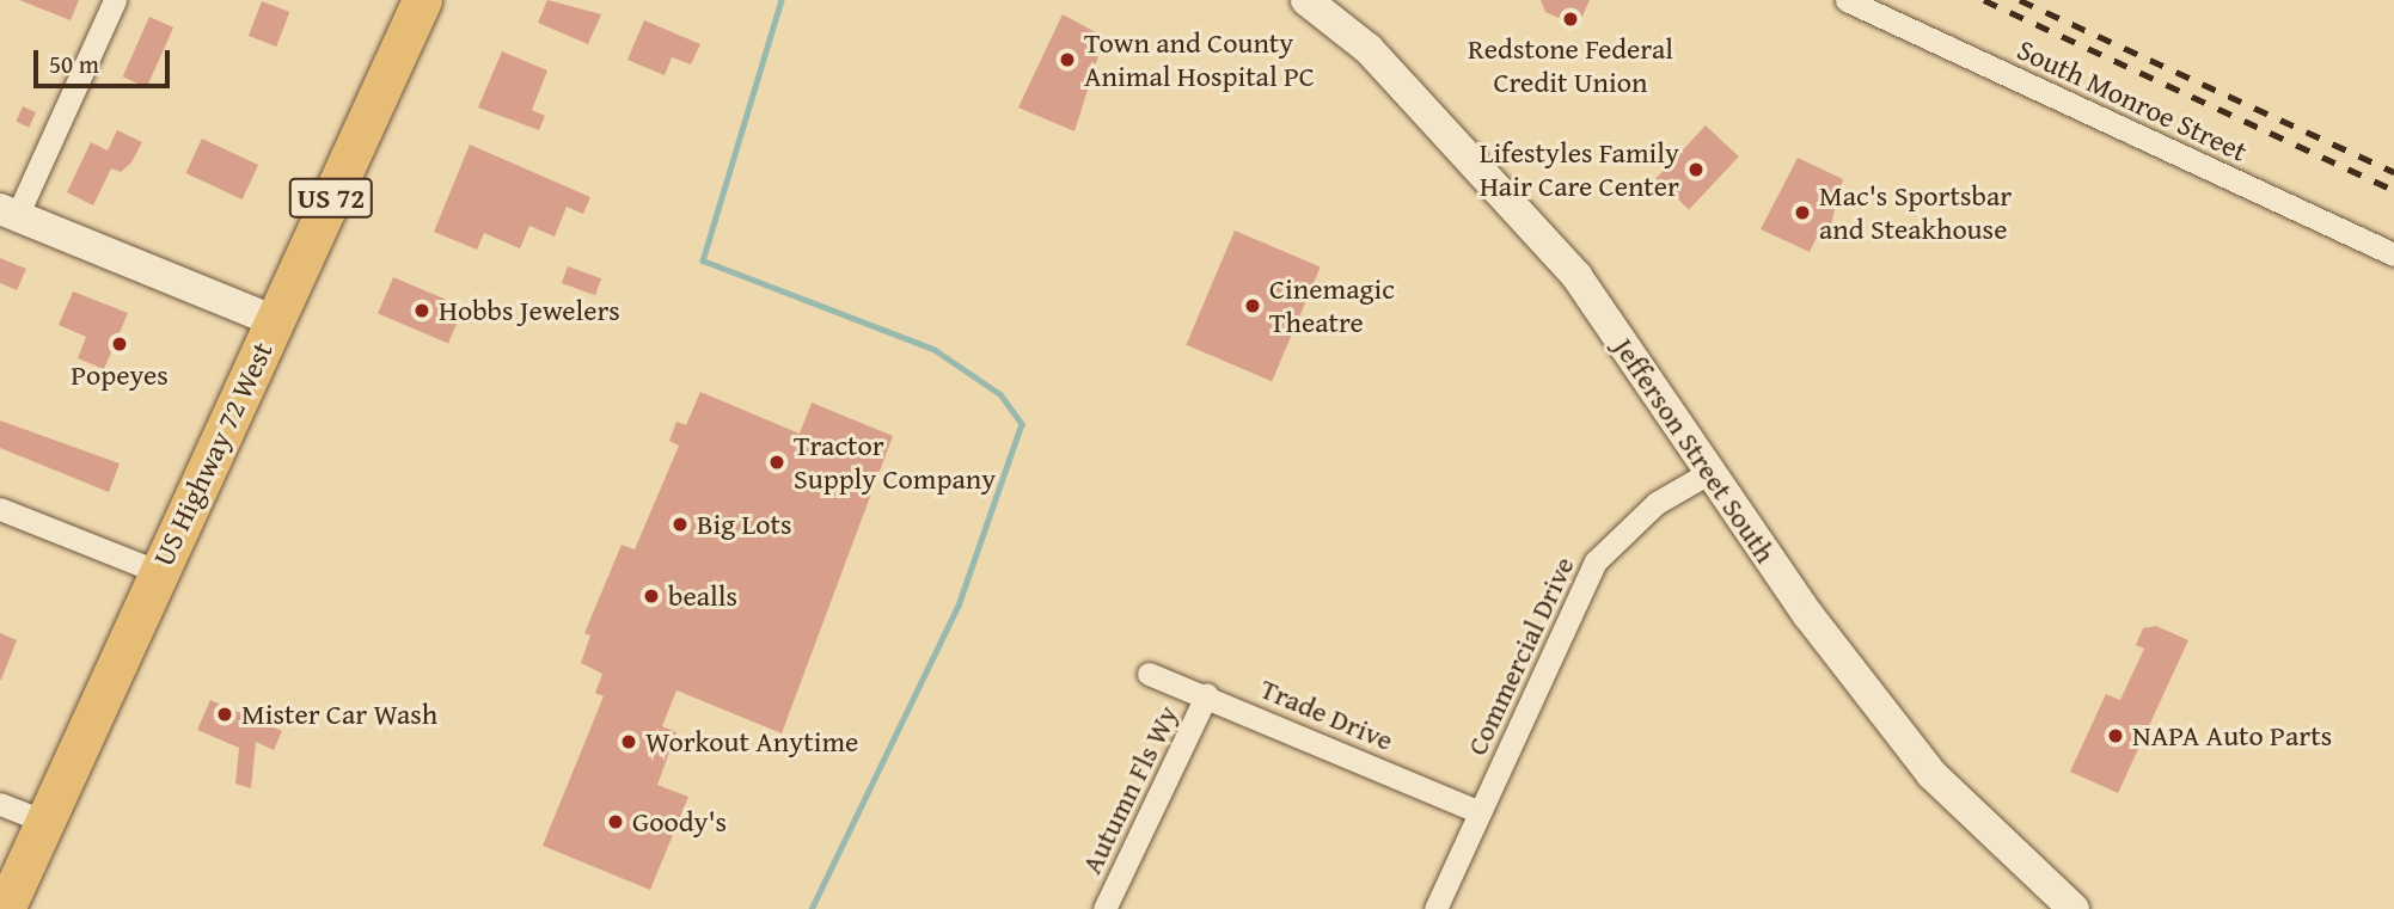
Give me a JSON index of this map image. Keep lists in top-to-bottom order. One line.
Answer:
{"streets":{"highway":["US 72","US Highway 72 West"],"street":["South Monroe Street","Jefferson Street South","Commercial Drive","Trade Drive","Autumn Fls Wy"]},"crossings":[["Jefferson Street South","Commercial Drive"],["Commercial Drive","Trade Drive"],["Trade Drive","Autumn Fls Wy"]],"places":["Redstone Federal Credit Union","Town and County Animal Hospital PC","Lifestyles Family Hair Care Center","Mac's Sportsbar and Steakhouse","Cinemagic Theatre","Hobbs Jewelers","Popeyes","Tractor Supply Company","Big Lots","bealls","Mister Car Wash","NAPA Auto Parts","Workout Anytime","Goody's"],"scale_bar":"50 m"}
